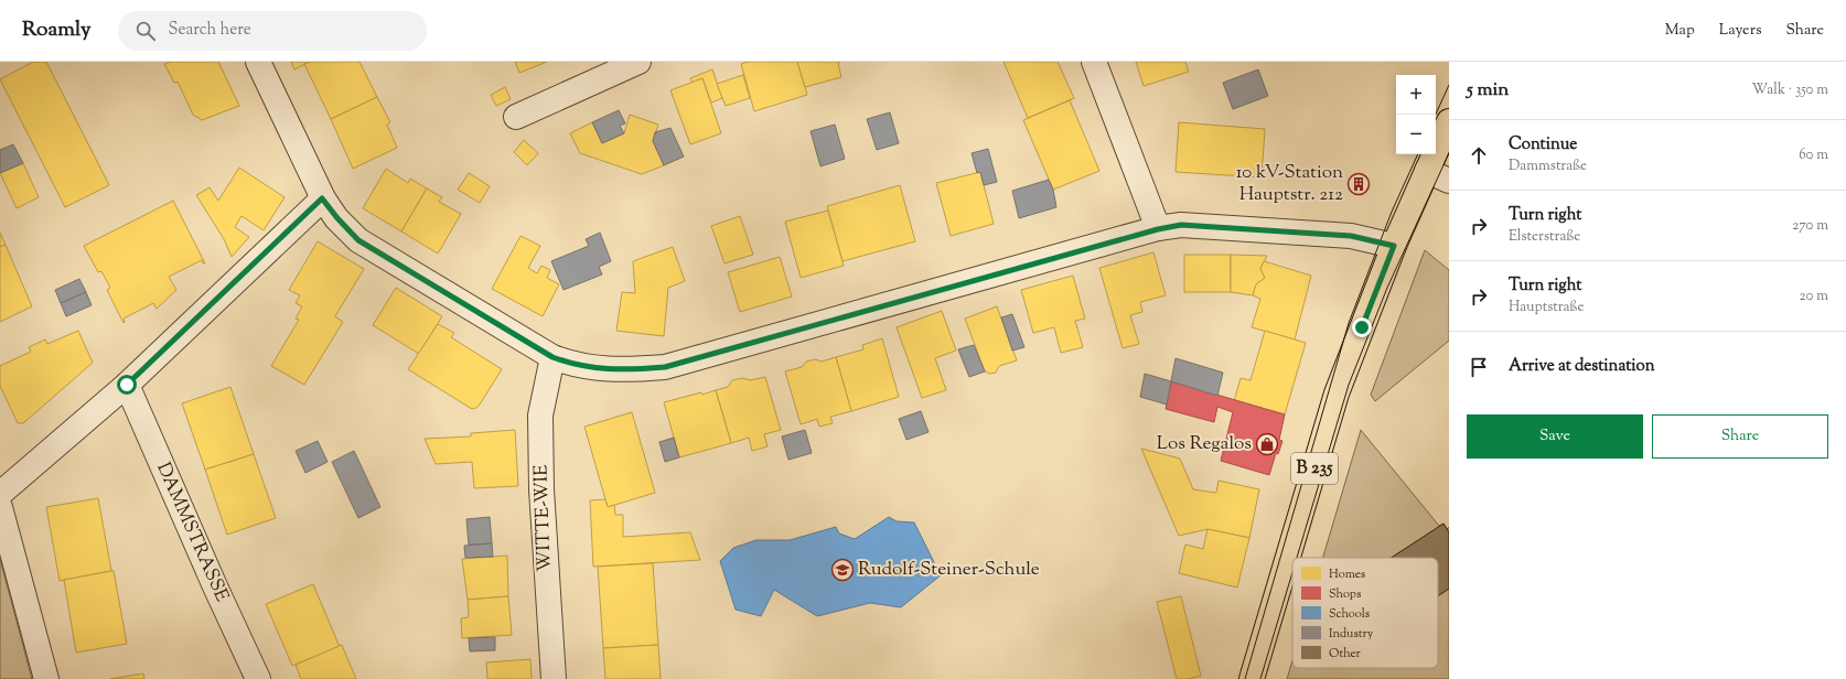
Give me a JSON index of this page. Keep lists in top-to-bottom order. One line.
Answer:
{"streets":{"main road":["B 235"],"street":["WITTE-WIE","DAMMSTRASSE"]},"places":{"building":["10 kV-Station Hauptstr. 212"],"shop":["Los Regalos"],"school or university":["Rudolf-Steiner-Schule"]},"legend":["Homes","Shops","Schools","Industry","Other"],"page":{"header":"Roamly","search":"Search here","nav":["Map","Layers","Share"],"heading":["5 min","Walk · 350 m"],"map_buttons":["+","−"],"list":[["Continue","Dammstraße","60 m"],["Turn right","Elsterstraße","270 m"],["Turn right","Hauptstraße","20 m"],"Arrive at destination"],"buttons":["Save","Share"]}}
